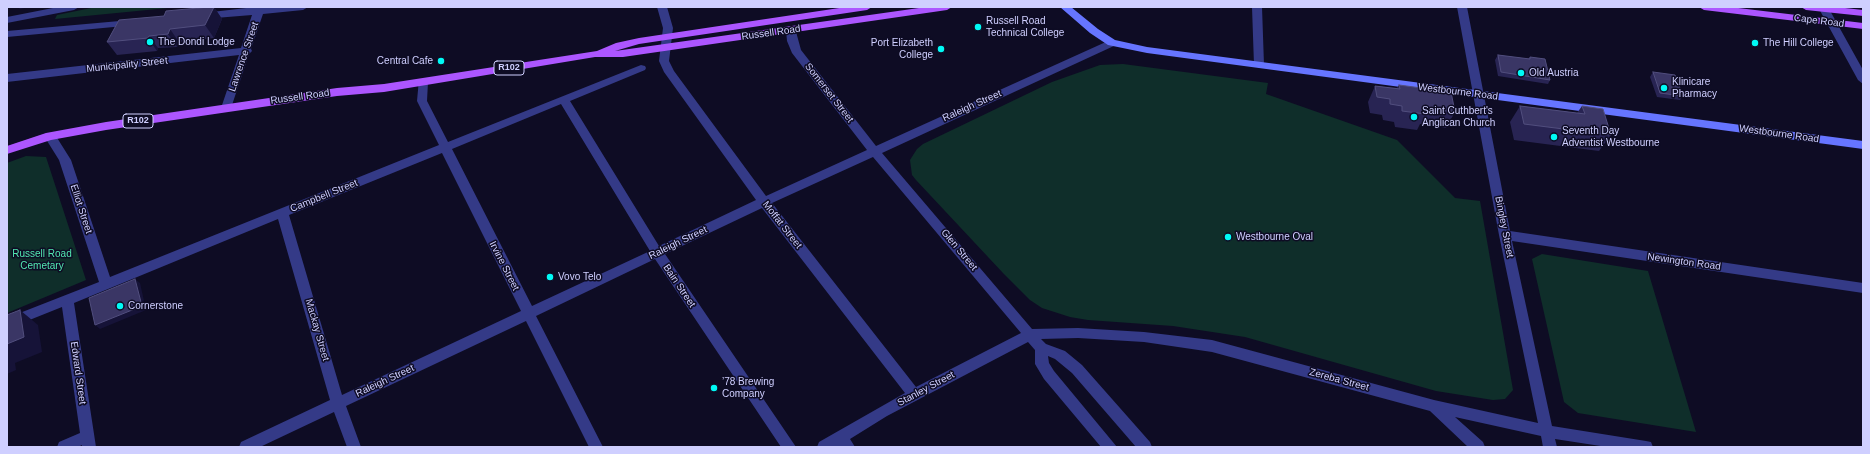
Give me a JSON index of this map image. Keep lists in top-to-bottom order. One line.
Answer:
{"streets":{"main road":["Cape Road","Russell Road","R102"],"street":["Lawrence Street","Municipality Street","Westbourne Road","Somerset Street","Raleigh Street","Campbell Street","Elliot Street","Moffat Street","Bingley Street","Glen Street","Newington Road","Irvine Street","Bain Street","Mackay Street","Edward Street","Zereba Street","Stanley Street"]},"crossings":[["Russell Road","Lawrence Street"],["Russell Road","Somerset Street"],["Russell Road","Elliot Street"],["Russell Road","Moffat Street"],["Russell Road","Irvine Street"],["Lawrence Street","Municipality Street"],["Westbourne Road","Raleigh Street"],["Westbourne Road","Bingley Street"],["Somerset Street","Raleigh Street"],["Somerset Street","Glen Street"],["Raleigh Street","Moffat Street"],["Raleigh Street","Glen Street"],["Raleigh Street","Irvine Street"],["Raleigh Street","Bain Street"],["Raleigh Street","Mackay Street"],["Campbell Street","Elliot Street"],["Campbell Street","Irvine Street"],["Campbell Street","Bain Street"],["Campbell Street","Mackay Street"],["Campbell Street","Edward Street"],["Moffat Street","Stanley Street"],["Bingley Street","Newington Road"],["Bingley Street","Zereba Street"],["Glen Street","Zereba Street"],["Glen Street","Stanley Street"],["Zereba Street","Stanley Street"]],"parks":["Russell Road Cemetary"],"places":["Russell Road Technical College","The Dondi Lodge","The Hill College","Port Elizabeth College","Central Cafe","Old Austria","Klinicare Pharmacy","Saint Cuthbert's Anglican Church","Seventh Day Adventist Westbourne","Westbourne Oval","Vovo Telo","Cornerstone","’78 Brewing Company"]}
